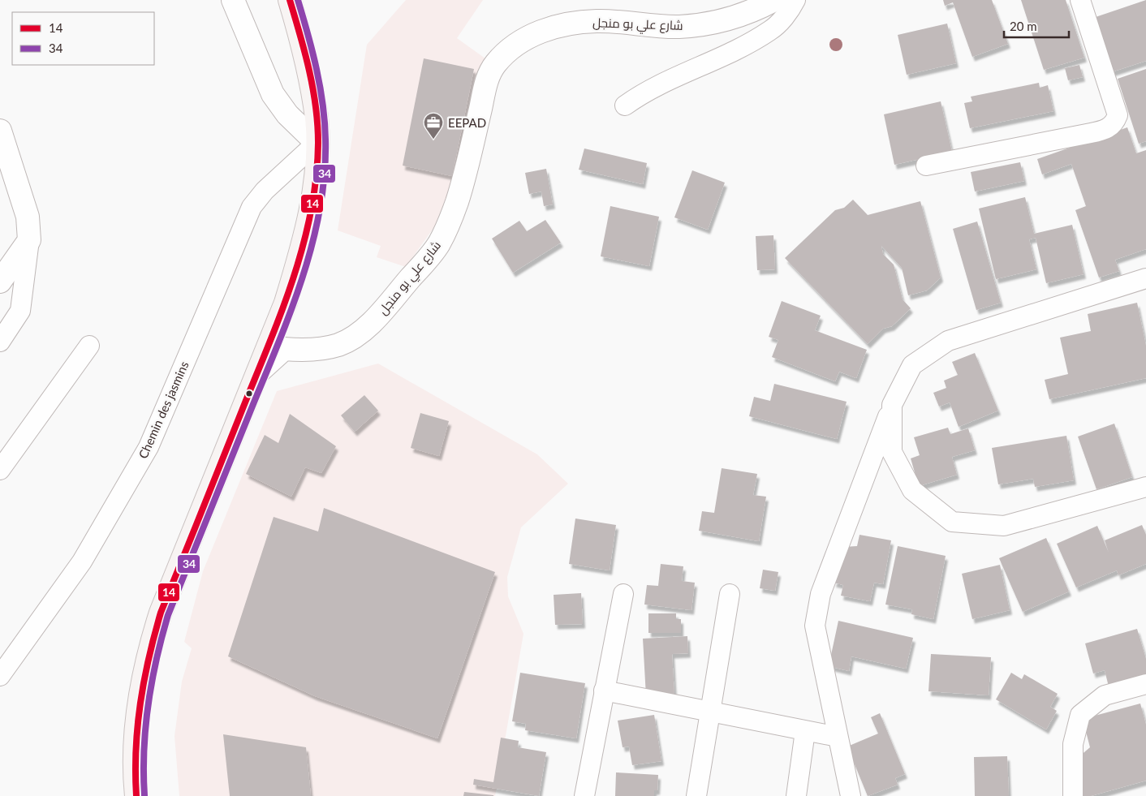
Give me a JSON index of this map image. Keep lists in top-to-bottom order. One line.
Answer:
{"streets":{"street":["شارع علي بو منجل","Chemin des jasmins"]},"places":{"office":["EEPAD"]},"lines":["transit line 14","transit line 34"],"legend":["14","34"],"scale_bar":"20 m"}
